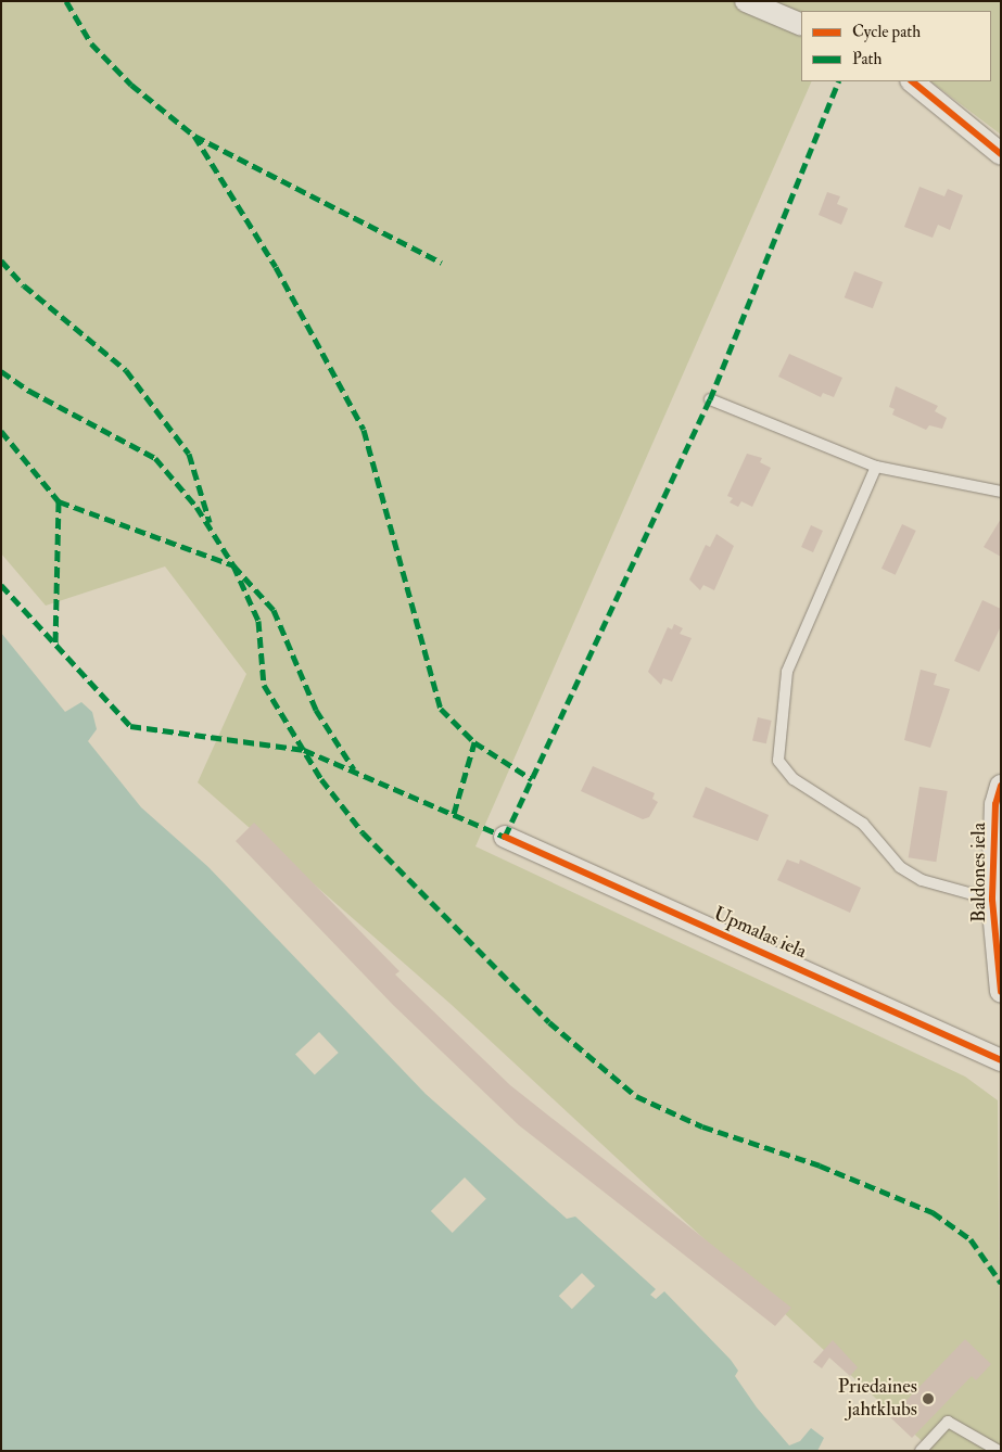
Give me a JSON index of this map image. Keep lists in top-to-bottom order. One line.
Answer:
{"streets":{"street":["Baldones iela","Upmalas iela"]},"places":["Priedaines jahtklubs"],"legend":["Cycle path","Path"]}
